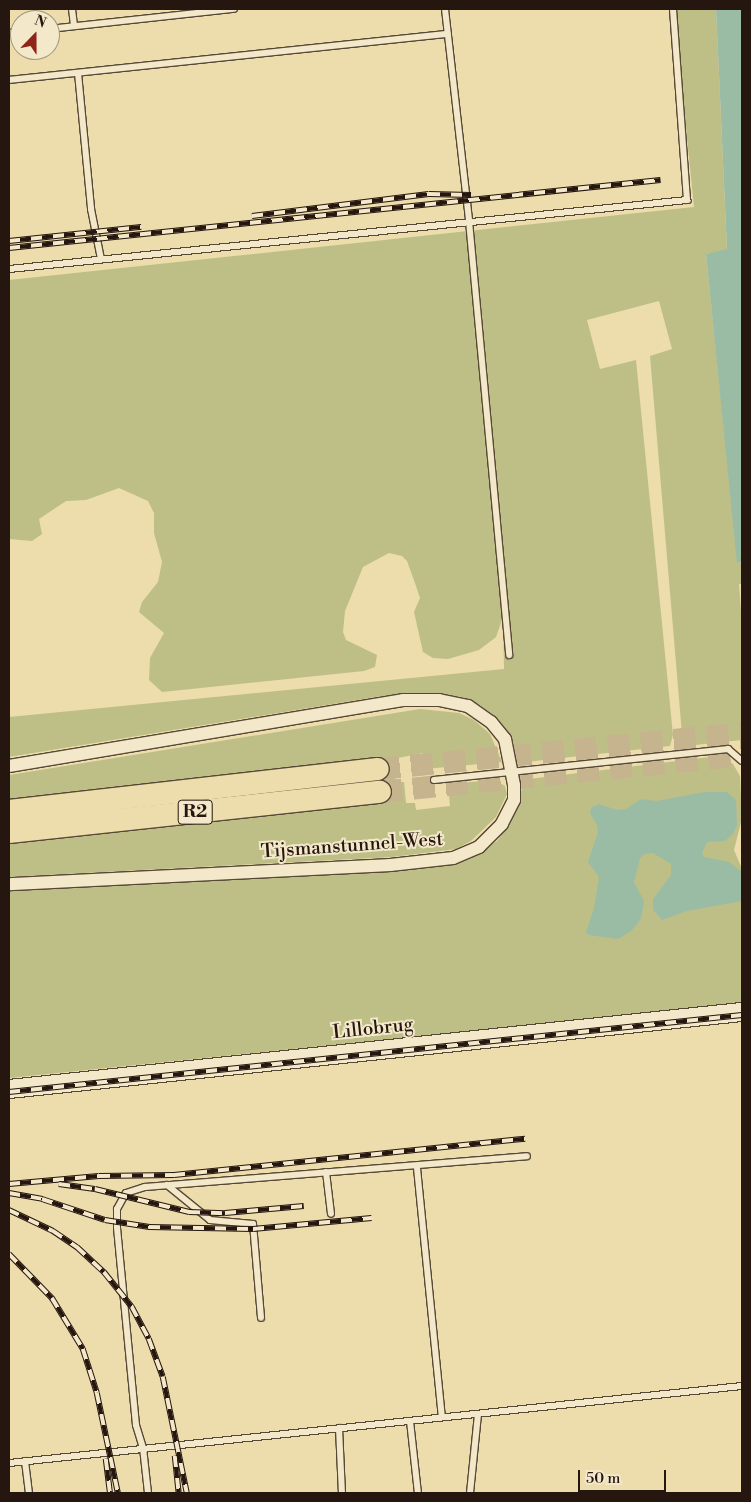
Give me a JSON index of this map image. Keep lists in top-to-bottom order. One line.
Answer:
{"streets":{"highway":["R2"],"street":["Tijsmanstunnel-West","Lillobrug"]},"scale_bar":"50 m","north":"top"}
